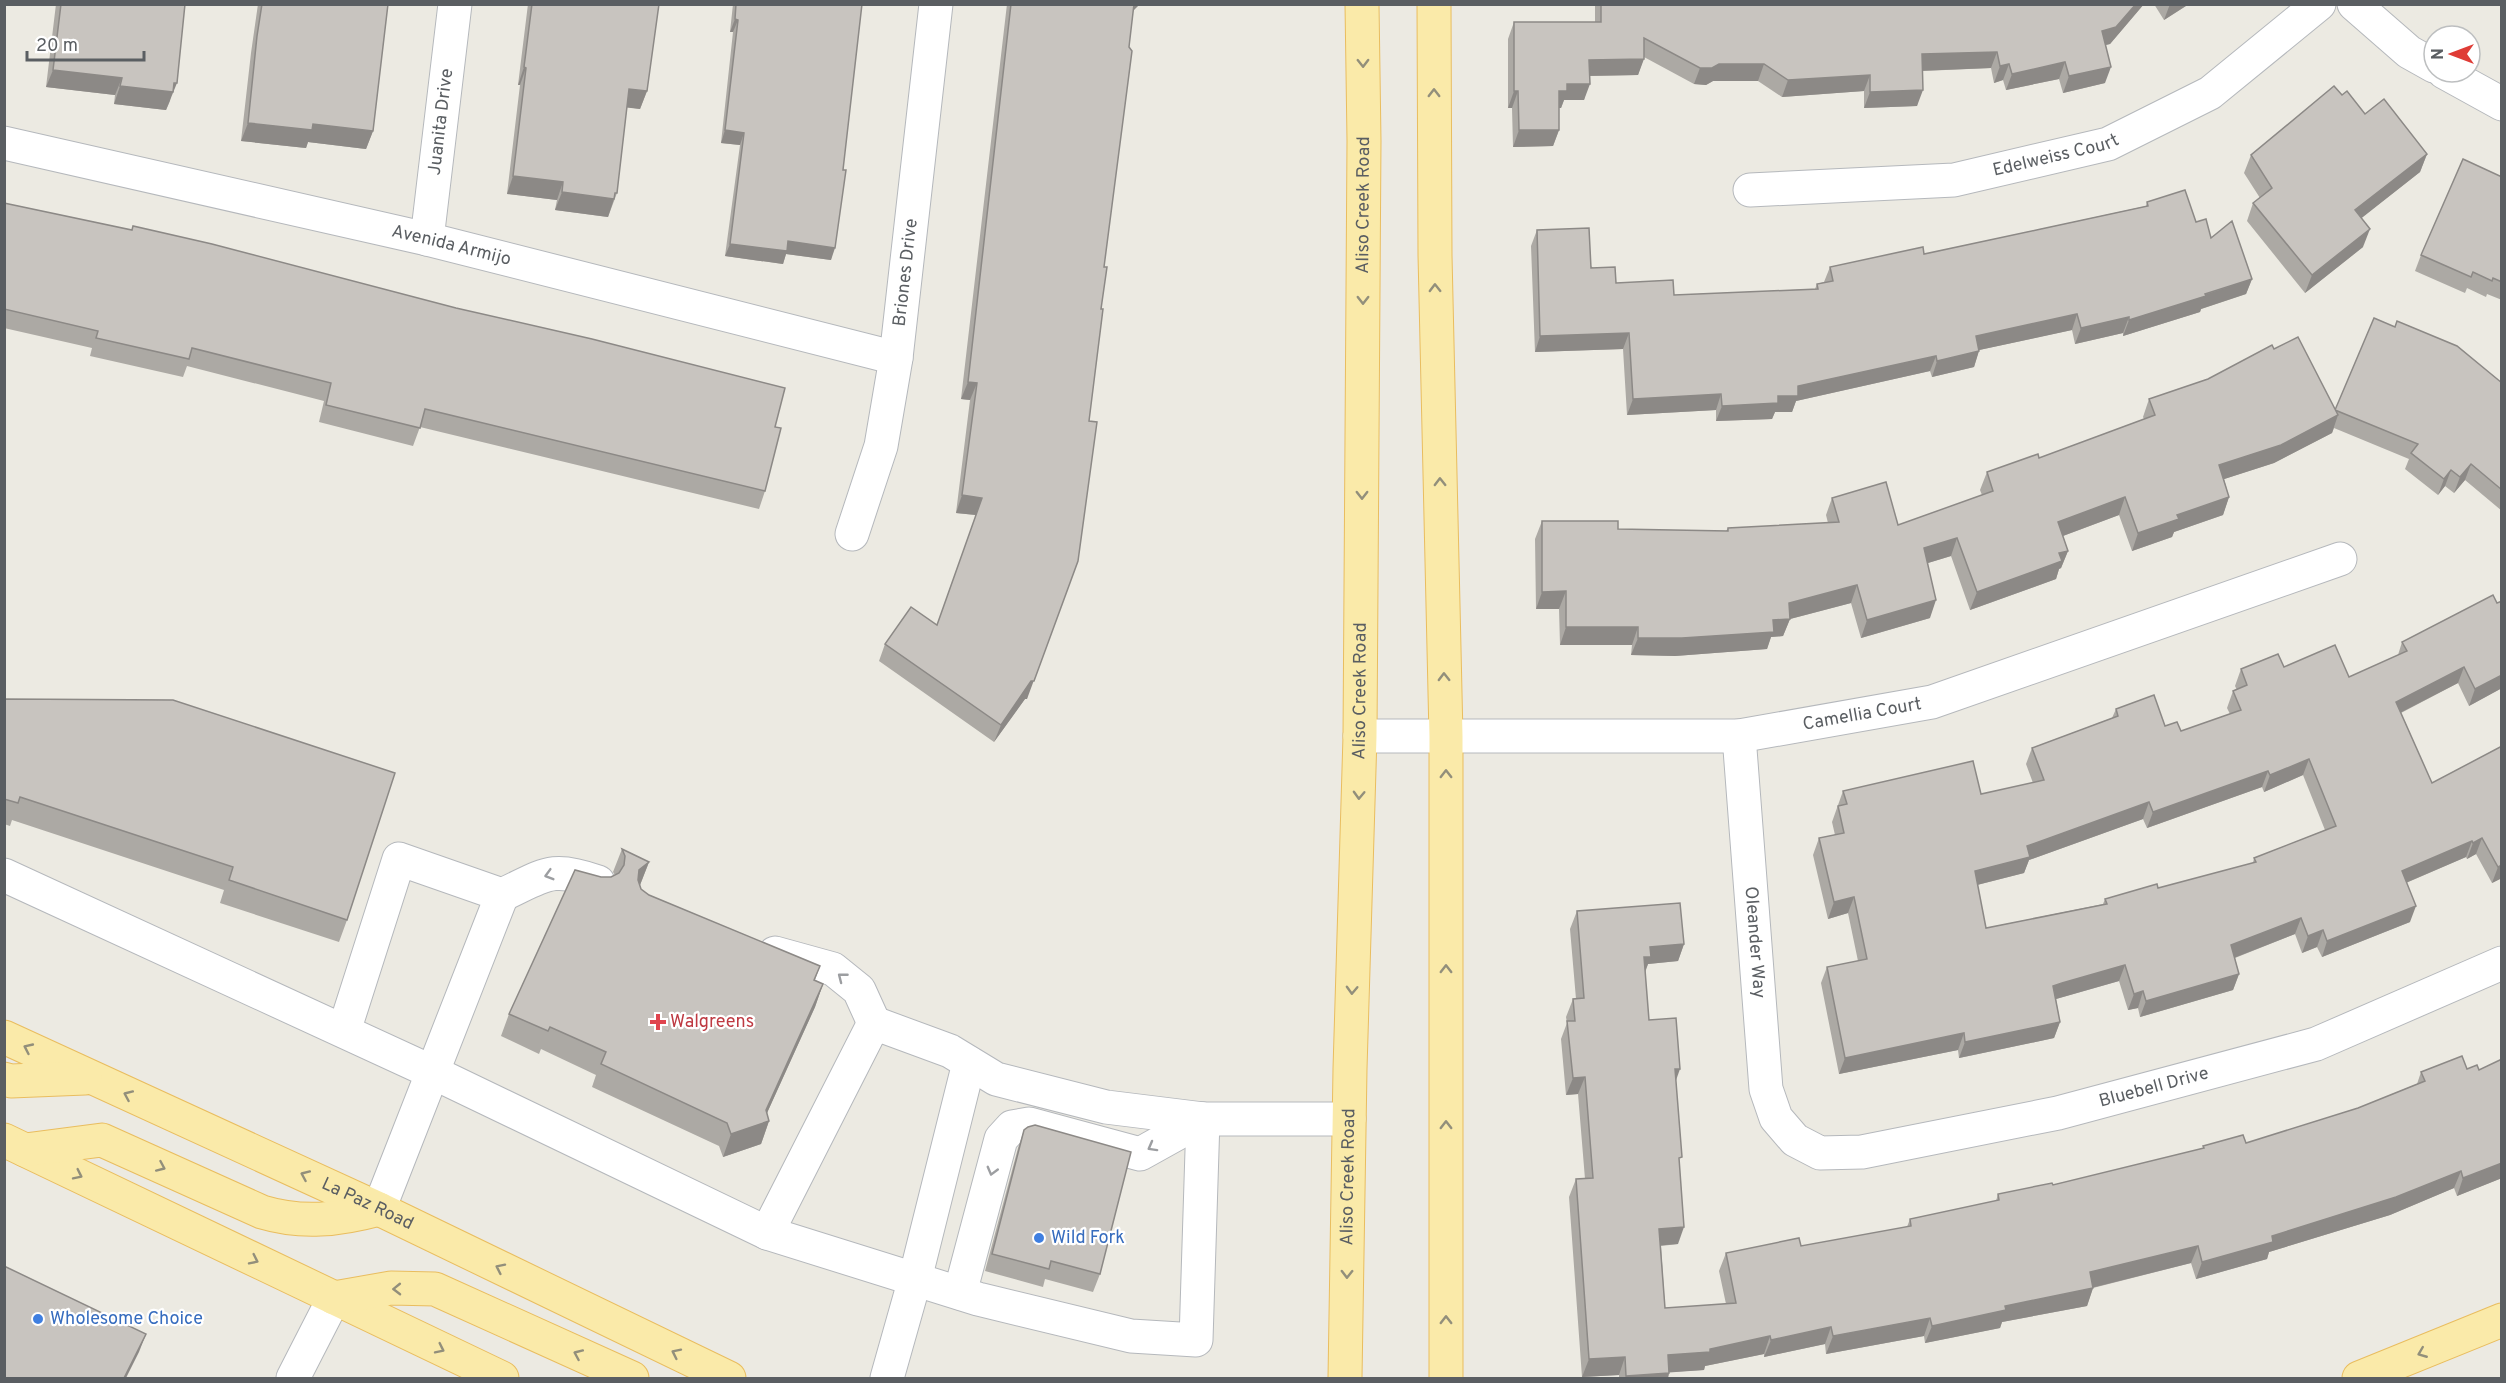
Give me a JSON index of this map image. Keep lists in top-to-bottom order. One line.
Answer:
{"streets":{"main road":["Aliso Creek Road","La Paz Road"],"street":["Juanita Drive","Edelweiss Court","Avenida Armijo","Briones Drive","Camellia Court","Oleander Way","Bluebell Drive"]},"crossings":[["Juanita Drive","Avenida Armijo"],["Aliso Creek Road","Camellia Court"],["Avenida Armijo","Briones Drive"],["Camellia Court","Oleander Way"],["Oleander Way","Bluebell Drive"]],"places":{"health":["Walgreens"],"other":["Wild Fork","Wholesome Choice"]},"scale_bar":"20 m","north":"left"}
